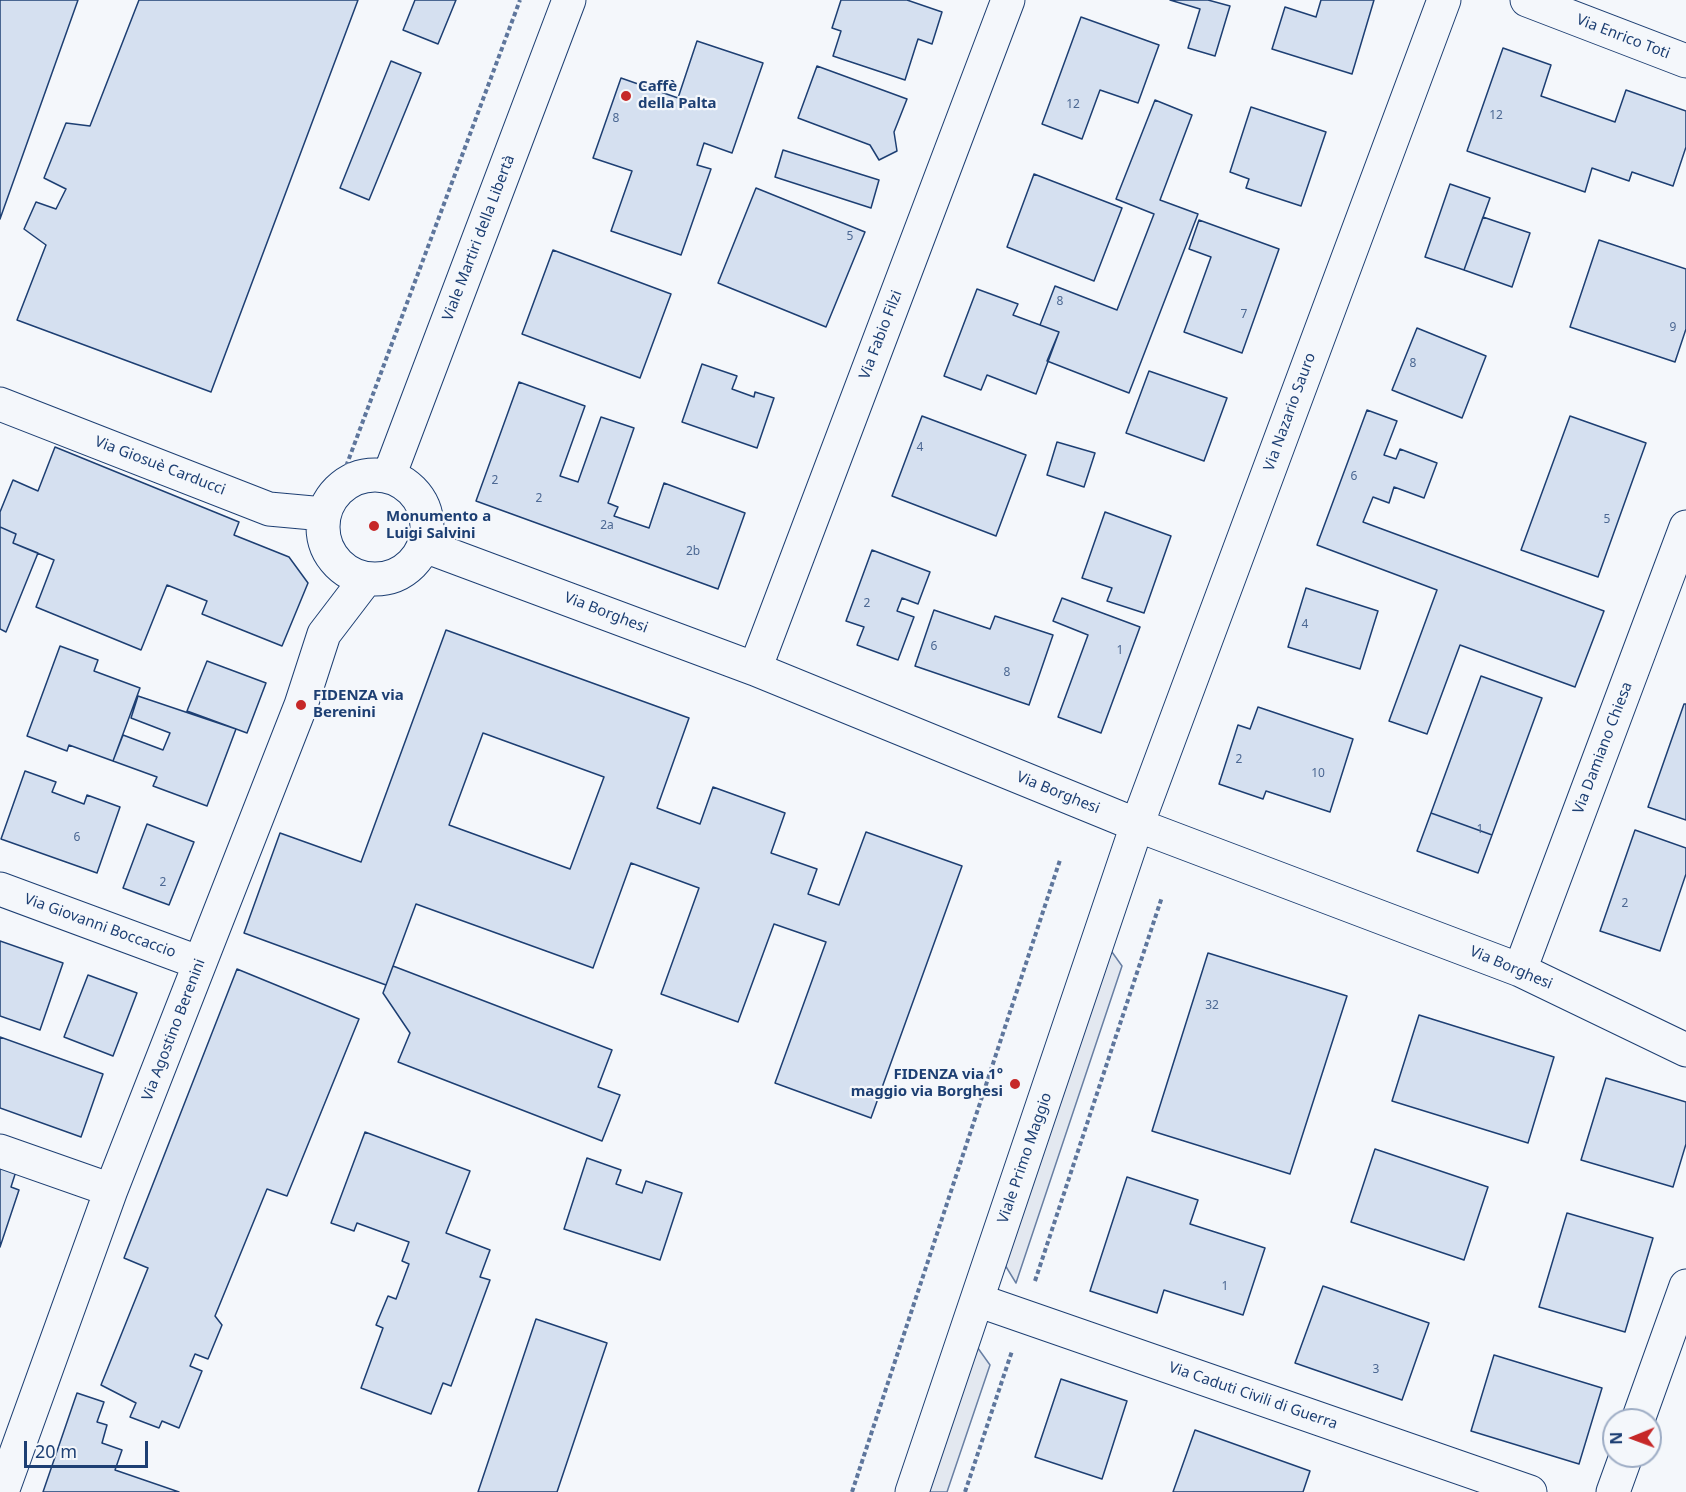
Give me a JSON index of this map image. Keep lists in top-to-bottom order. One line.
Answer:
{"streets":{"street":["Via Enrico Toti","Viale Martiri della Libertà","Via Fabio Filzi","Via Nazario Sauro","Via Giosuè Carducci","Via Borghesi","Via Damiano Chiesa","Via Giovanni Boccaccio","Via Agostino Berenini","Viale Primo Maggio","Via Caduti Civili di Guerra"]},"crossings":[["Viale Martiri della Libertà","Via Giosuè Carducci"],["Viale Martiri della Libertà","Via Borghesi"],["Viale Martiri della Libertà","Via Agostino Berenini"],["Via Fabio Filzi","Via Borghesi"],["Via Nazario Sauro","Via Borghesi"],["Via Nazario Sauro","Viale Primo Maggio"],["Via Giosuè Carducci","Via Borghesi"],["Via Giosuè Carducci","Via Agostino Berenini"],["Via Borghesi","Via Damiano Chiesa"],["Via Borghesi","Via Agostino Berenini"],["Via Borghesi","Viale Primo Maggio"],["Via Giovanni Boccaccio","Via Agostino Berenini"],["Viale Primo Maggio","Via Caduti Civili di Guerra"]],"places":["Caffè della Palta","Monumento a Luigi Salvini","FIDENZA via Berenini","FIDENZA via 1° maggio via Borghesi"],"house_numbers":["12","12","8","5","8","7","9","8","4","6","2","2","5","2a","2b","2","4","6","1","8","2","10","1","6","2","2","32","1","3"],"scale_bar":"20 m","north":"left"}
